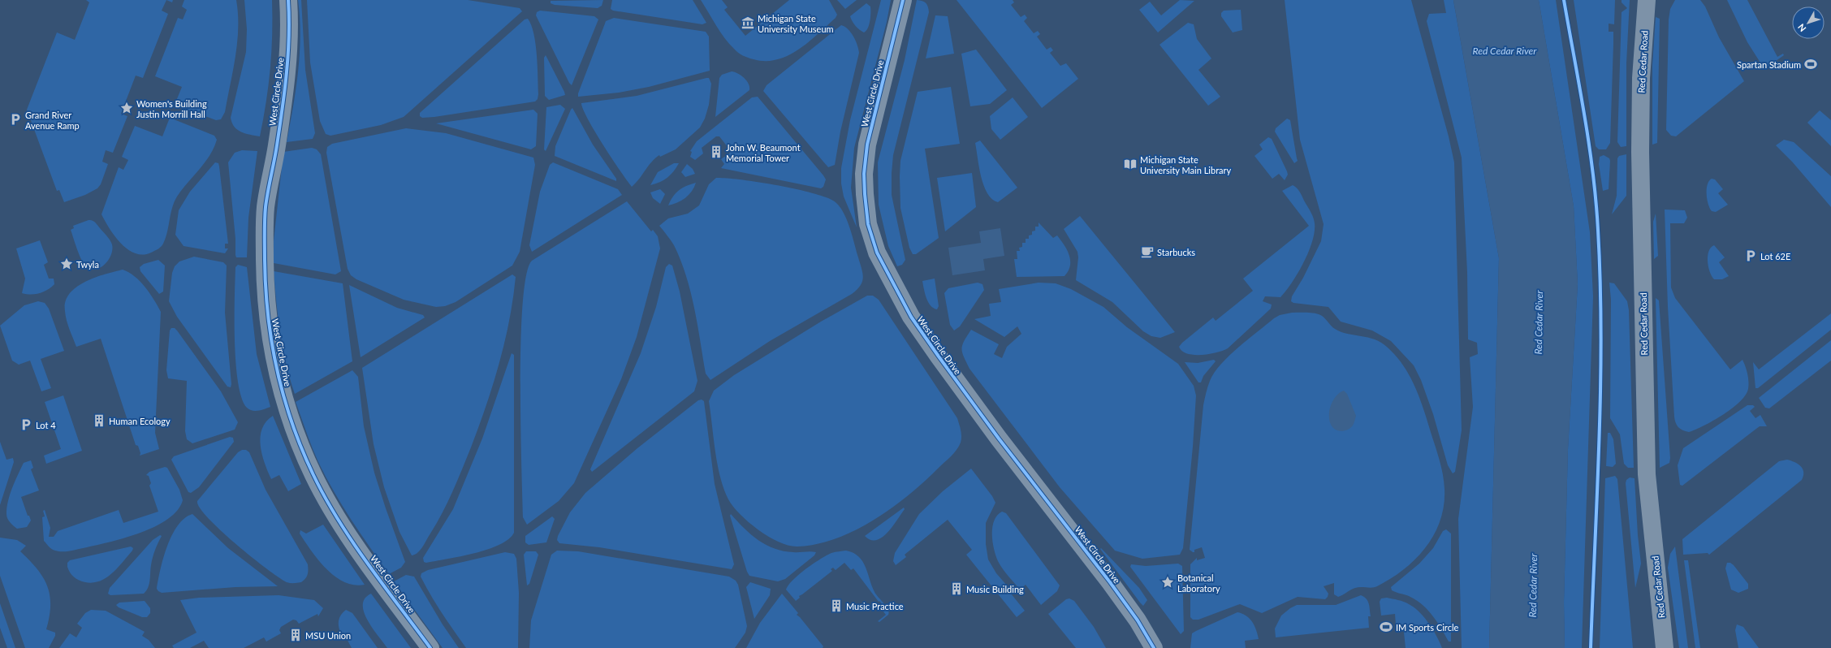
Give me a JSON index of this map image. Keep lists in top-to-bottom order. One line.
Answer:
{"streets":{"street":["Red Cedar Road","West Circle Drive"]},"water":["Red Cedar River"],"places":{"museum":["Michigan State University Museum"],"sports":["Spartan Stadium","IM Sports Circle"],"place":["Women's Building Justin Morrill Hall","Twyla","Botanical Laboratory"],"parking":["Grand River Avenue Ramp","Lot 62E","Lot 4"],"building":["John W. Beaumont Memorial Tower","Human Ecology","Music Building","Music Practice","MSU Union"],"library":["Michigan State University Main Library"],"cafe":["Starbucks"]},"north":"bottom left"}
